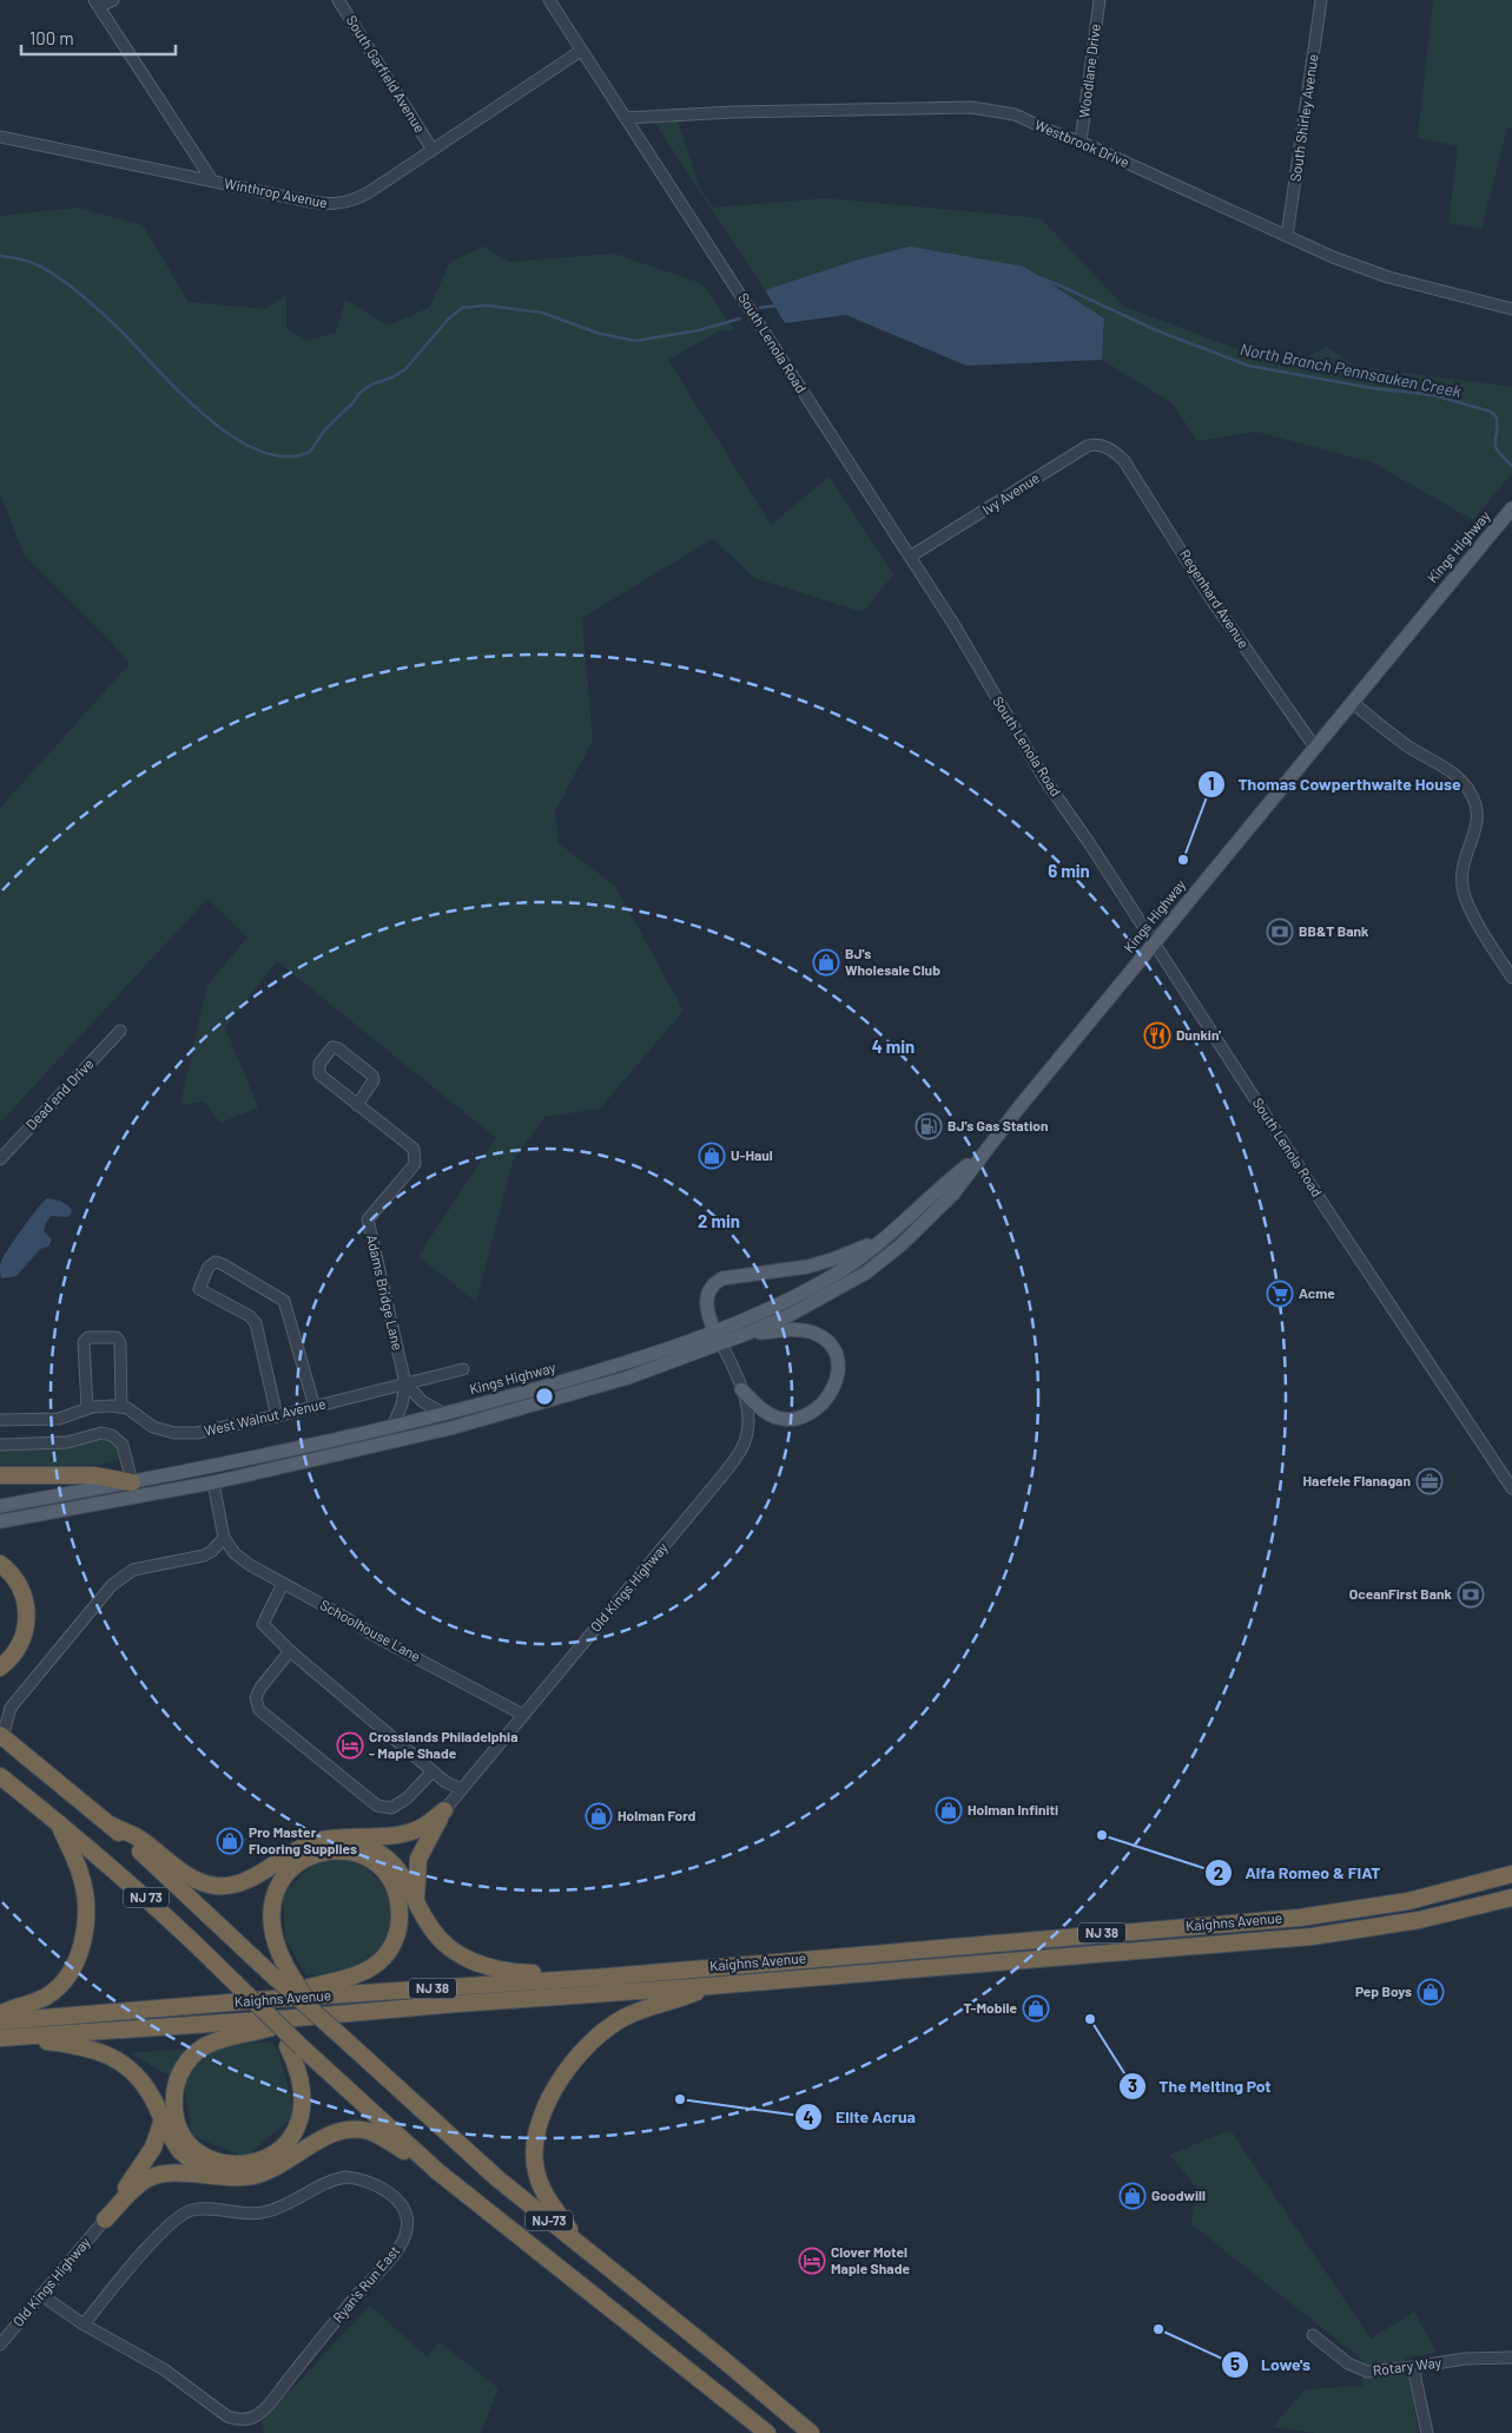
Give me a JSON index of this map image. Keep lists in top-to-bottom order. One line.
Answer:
{"streets":{"highway":["NJ 73","Kaighns Avenue","NJ 38","NJ-73"],"main road":["Kings Highway"],"street":["Woodlane Drive","South Garfield Avenue","South Shirley Avenue","Westbrook Drive","Winthrop Avenue","South Lenola Road","Ivy Avenue","Regenhard Avenue","Dead end Drive","Adams Bridge Lane","West Walnut Avenue","Old Kings Highway","Schoolhouse Lane","Ryan's Run East","Rotary Way"]},"crossings":[["Woodlane Drive","Westbrook Drive"],["South Garfield Avenue","Winthrop Avenue"],["South Shirley Avenue","Westbrook Drive"],["Westbrook Drive","South Lenola Road"],["Winthrop Avenue","South Lenola Road"],["South Lenola Road","Ivy Avenue"],["South Lenola Road","Kings Highway"],["Ivy Avenue","Regenhard Avenue"],["Kings Highway","Regenhard Avenue"],["Kings Highway","Adams Bridge Lane"],["Kings Highway","Old Kings Highway"],["Adams Bridge Lane","West Walnut Avenue"],["Old Kings Highway","Schoolhouse Lane"],["Old Kings Highway","Ryan's Run East"],["NJ 73","Kaighns Avenue"],["NJ 73","NJ-73"]],"water":["North Branch Pennsauken Creek"],"places":{"other":["Thomas Cowperthwaite House","Alfa Romeo & FIAT","The Melting Pot","Elite Acrua","Lowe's"],"bank":["BB&T Bank","OceanFirst Bank"],"shop":["BJ's Wholesale Club","U-Haul","Holman Infiniti","Holman Ford","Pro Master Flooring Supplies","Pep Boys","T-Mobile","Goodwill"],"restaurant":["Dunkin'"],"fuel station":["BJ's Gas Station"],"supermarket":["Acme"],"office":["Haefele Flanagan"],"hotel":["Crosslands Philadelphia - Maple Shade","Clover Motel Maple Shade"]},"scale_bar":"100 m","rings":["6 min","4 min","2 min"]}
